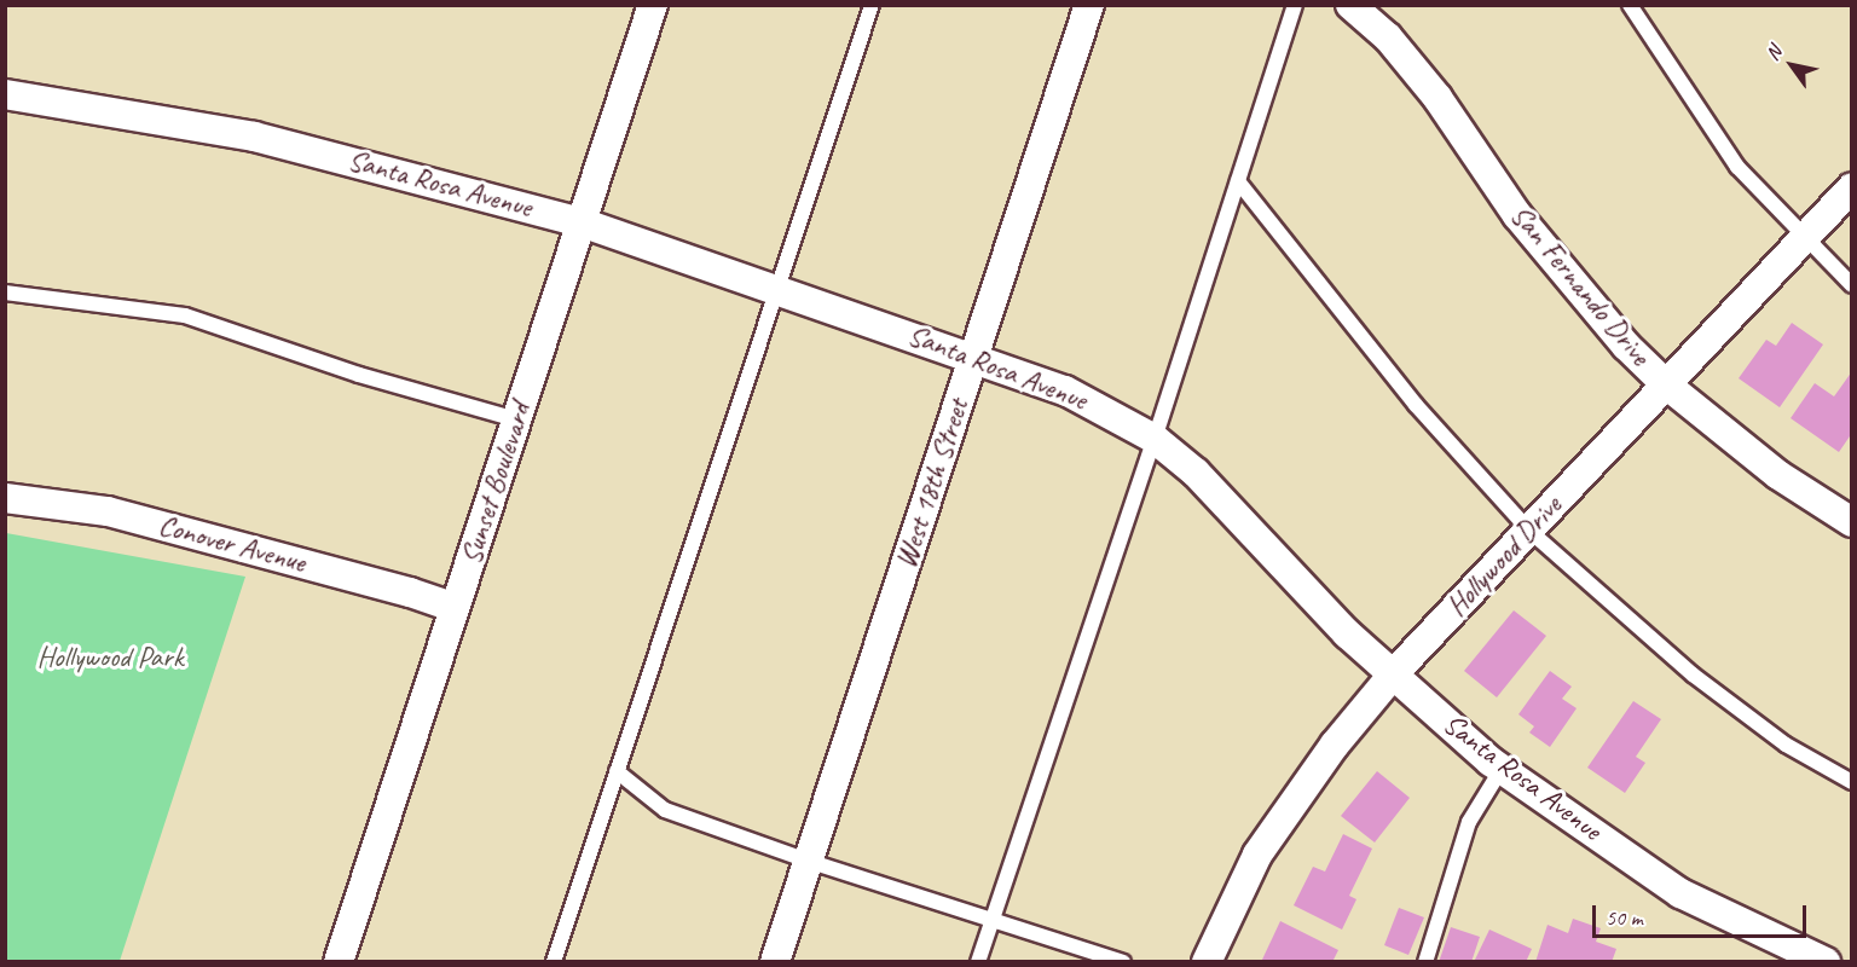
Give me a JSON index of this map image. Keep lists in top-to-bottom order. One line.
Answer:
{"streets":{"street":["Santa Rosa Avenue","San Fernando Drive","Sunset Boulevard","West 18th Street","Conover Avenue","Hollywood Drive"]},"crossings":[["Santa Rosa Avenue","Sunset Boulevard"],["Santa Rosa Avenue","West 18th Street"],["Santa Rosa Avenue","Hollywood Drive"],["San Fernando Drive","Hollywood Drive"],["Sunset Boulevard","Conover Avenue"]],"parks":["Hollywood Park"],"scale_bar":"50 m","north":"top left"}
